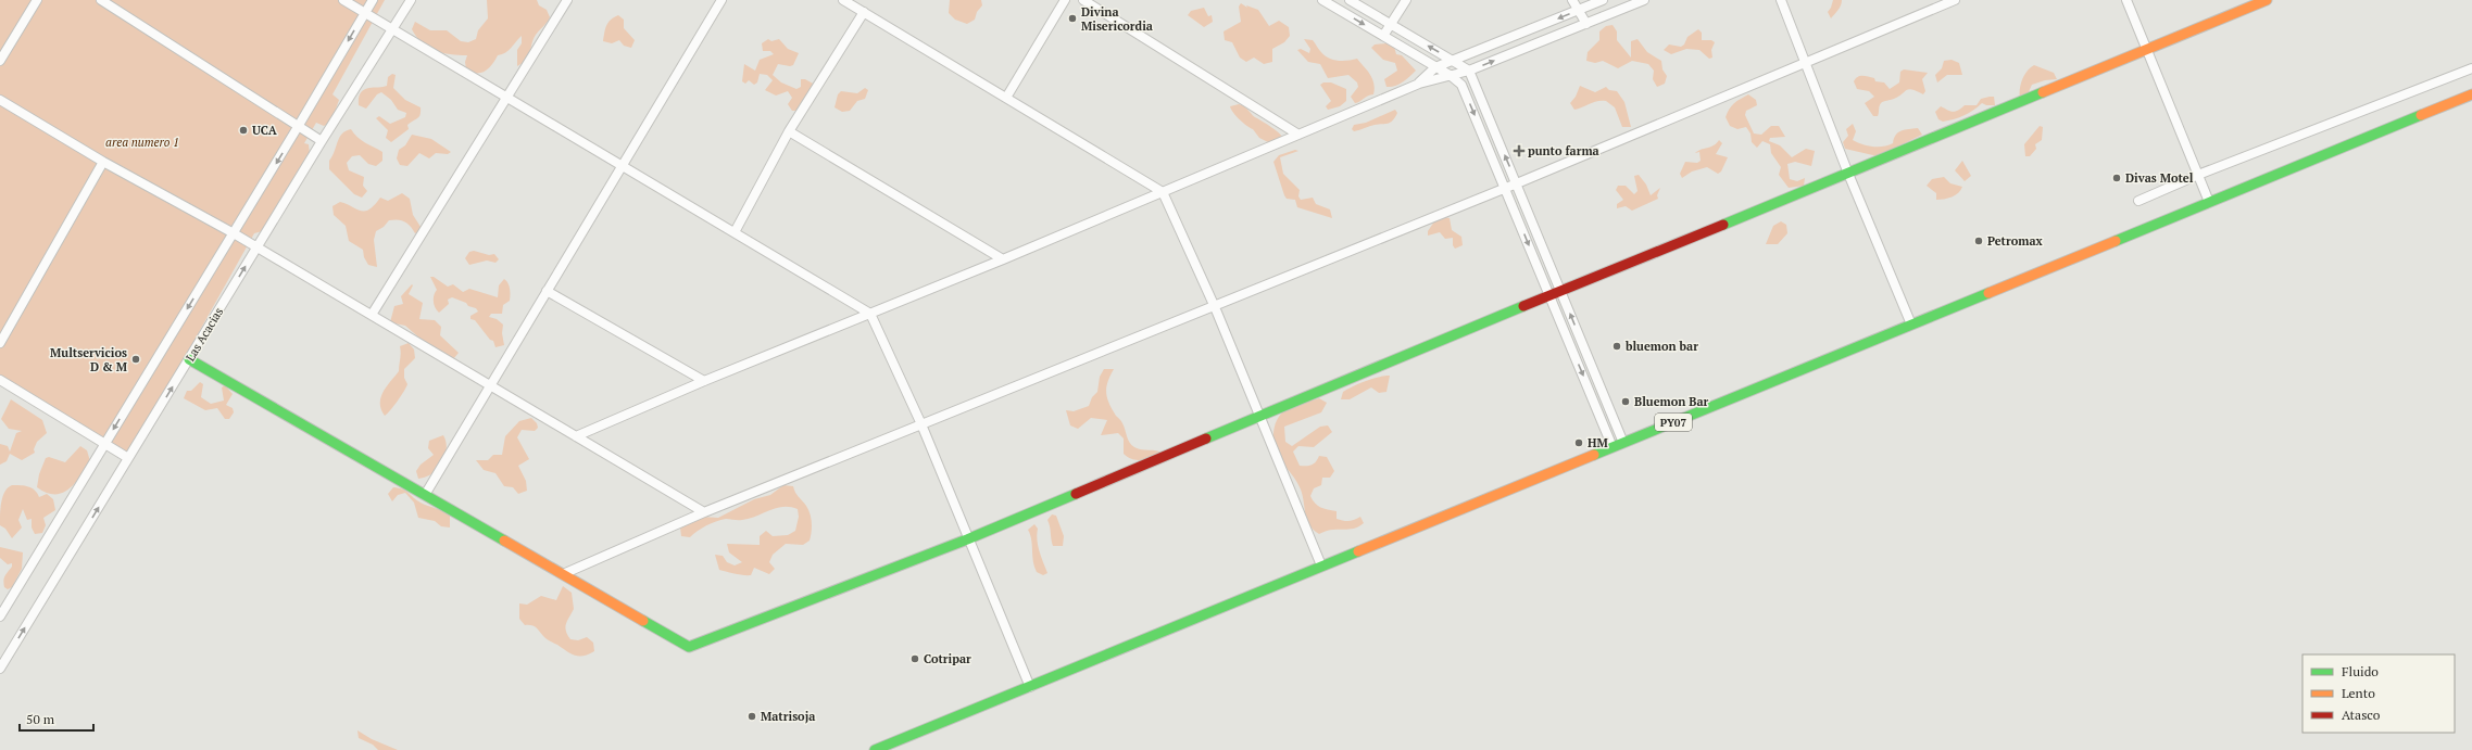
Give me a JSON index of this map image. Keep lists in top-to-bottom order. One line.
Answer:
{"streets":{"main road":["PY07"],"street":["Las Acacias"]},"parks":["area numero 1"],"places":{"other":["Divina Misericordia","UCA","Divas Motel","Petromax","bluemon bar","Multservicios D & M","Bluemon Bar","HM","Cotripar","Matrisoja"],"health":["punto farma"]},"legend":["Fluido","Lento","Atasco"],"scale_bar":"50 m"}
